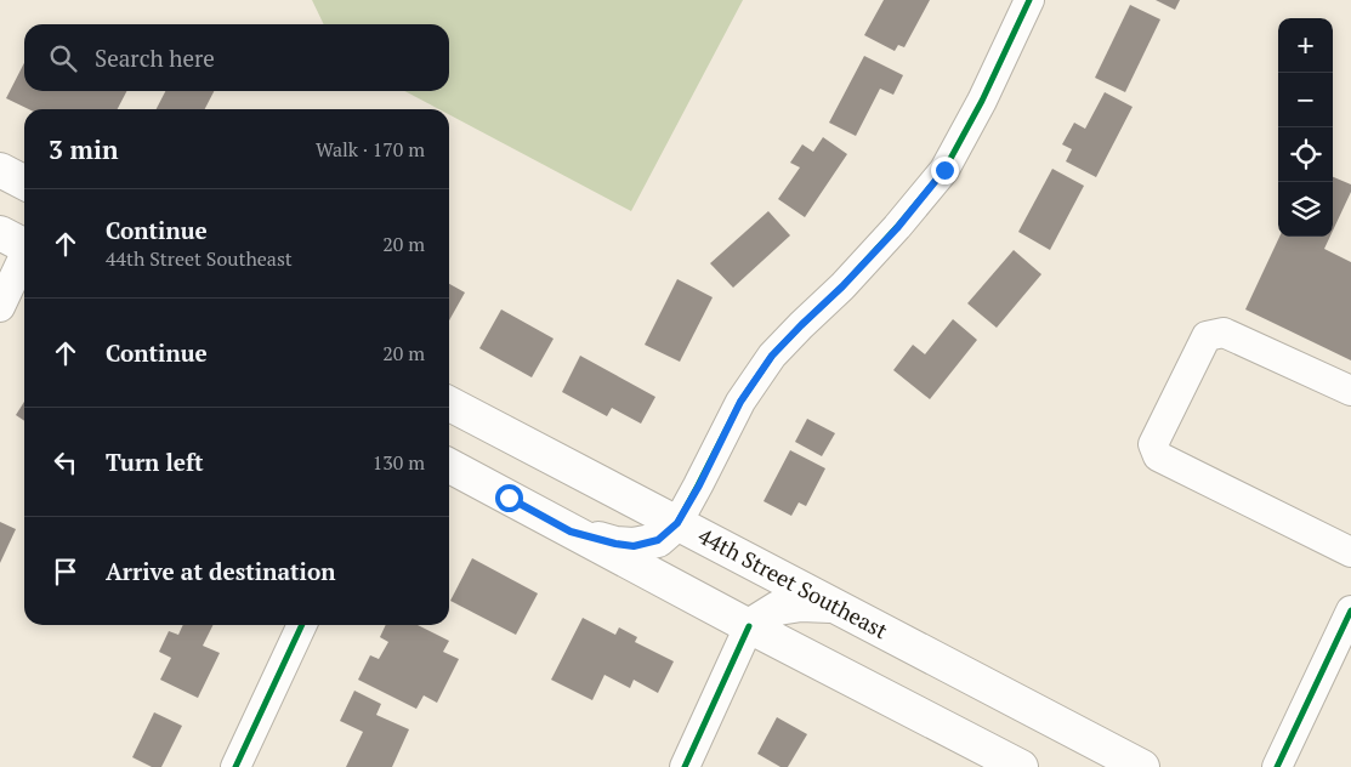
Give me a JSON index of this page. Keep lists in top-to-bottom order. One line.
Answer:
{"streets":{"main road":["44th Street Southeast"]},"page":{"map_buttons":["+","−"],"search":"Search here","heading":["3 min","Walk · 170 m"],"list":[["Continue","44th Street Southeast","20 m"],["Continue","20 m"],["Turn left","130 m"],"Arrive at destination"]}}
